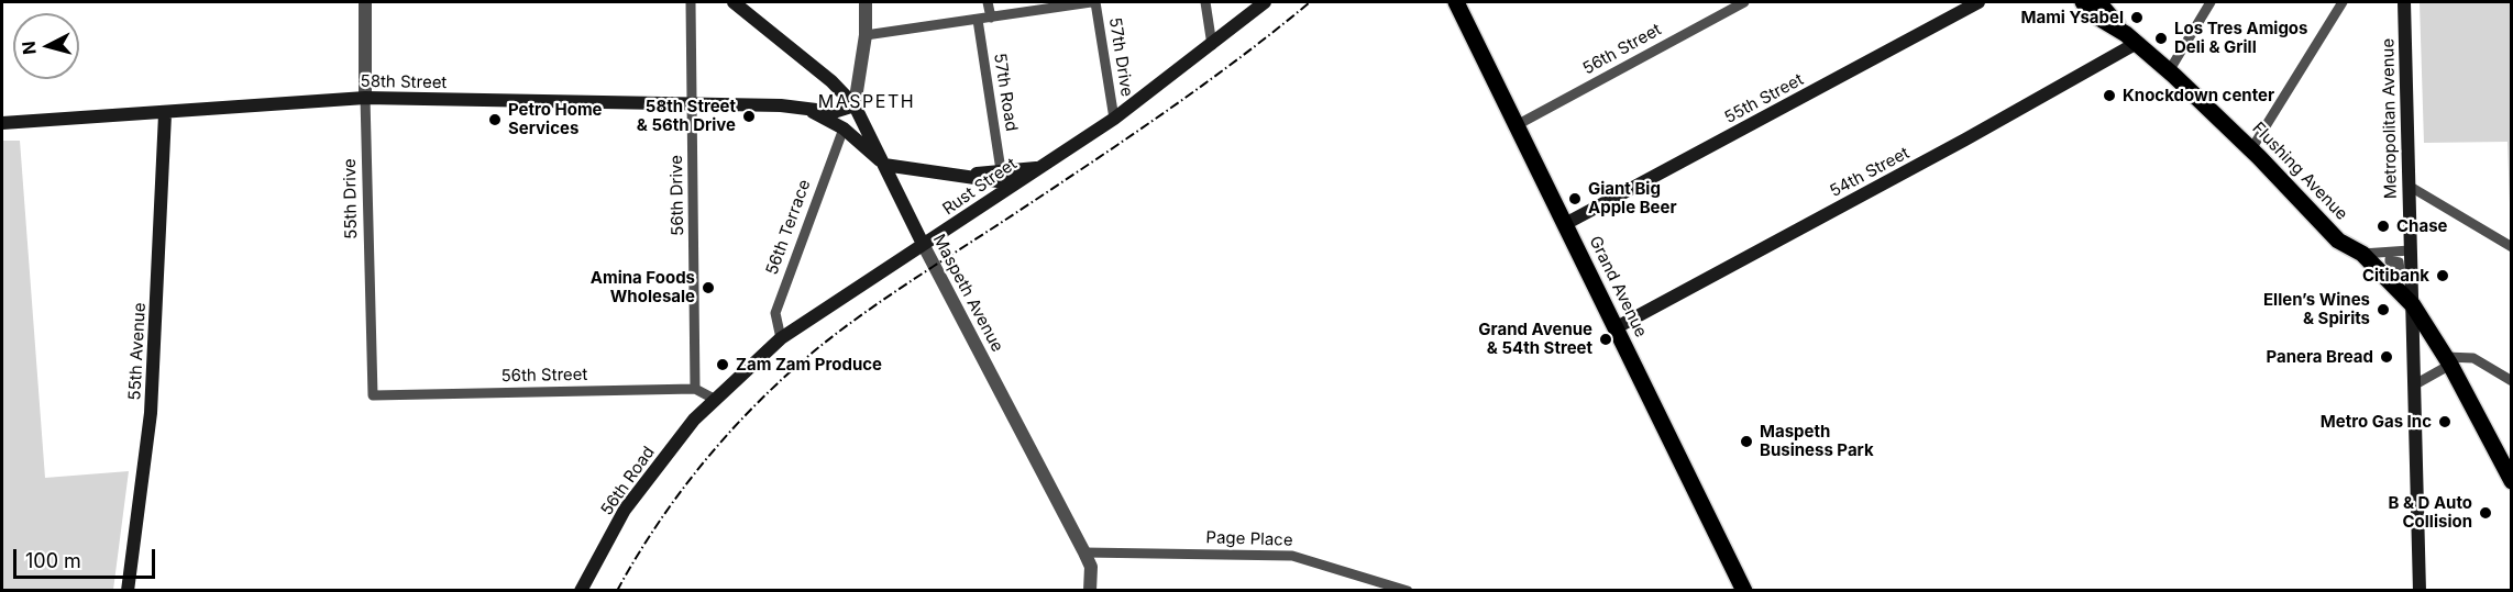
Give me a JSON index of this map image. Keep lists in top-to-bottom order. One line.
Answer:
{"streets":{"main road":["58th Street","55th Street","Metropolitan Avenue","Flushing Avenue","54th Street","Rust Street","Grand Avenue","Maspeth Avenue","55th Avenue","56th Road"],"street":["56th Street","57th Drive","57th Road","56th Drive","55th Drive","56th Terrace","Page Place"]},"crossings":[["56th Street","Rust Street"],["56th Street","56th Drive"],["56th Street","55th Drive"],["56th Street","Grand Avenue"],["56th Street","56th Road"],["57th Drive","Rust Street"],["58th Street","56th Drive"],["58th Street","55th Drive"],["58th Street","56th Terrace"],["58th Street","Maspeth Avenue"],["58th Street","55th Avenue"],["55th Street","Grand Avenue"],["Metropolitan Avenue","Flushing Avenue"],["Flushing Avenue","54th Street"],["54th Street","Grand Avenue"],["Rust Street","56th Terrace"],["Rust Street","Maspeth Avenue"],["Rust Street","56th Road"],["Maspeth Avenue","Page Place"]],"districts":["MASPETH"],"places":["Mami Ysabel","Los Tres Amigos Deli & Grill","Knockdown center","58th Street & 56th Drive","Petro Home Services","Giant Big Apple Beer","Chase","Citibank","Amina Foods Wholesale","Ellen’s Wines & Spirits","Grand Avenue & 54th Street","Panera Bread","Zam Zam Produce","Metro Gas Inc","Maspeth Business Park","B & D Auto Collision"],"scale_bar":"100 m","north":"left"}
